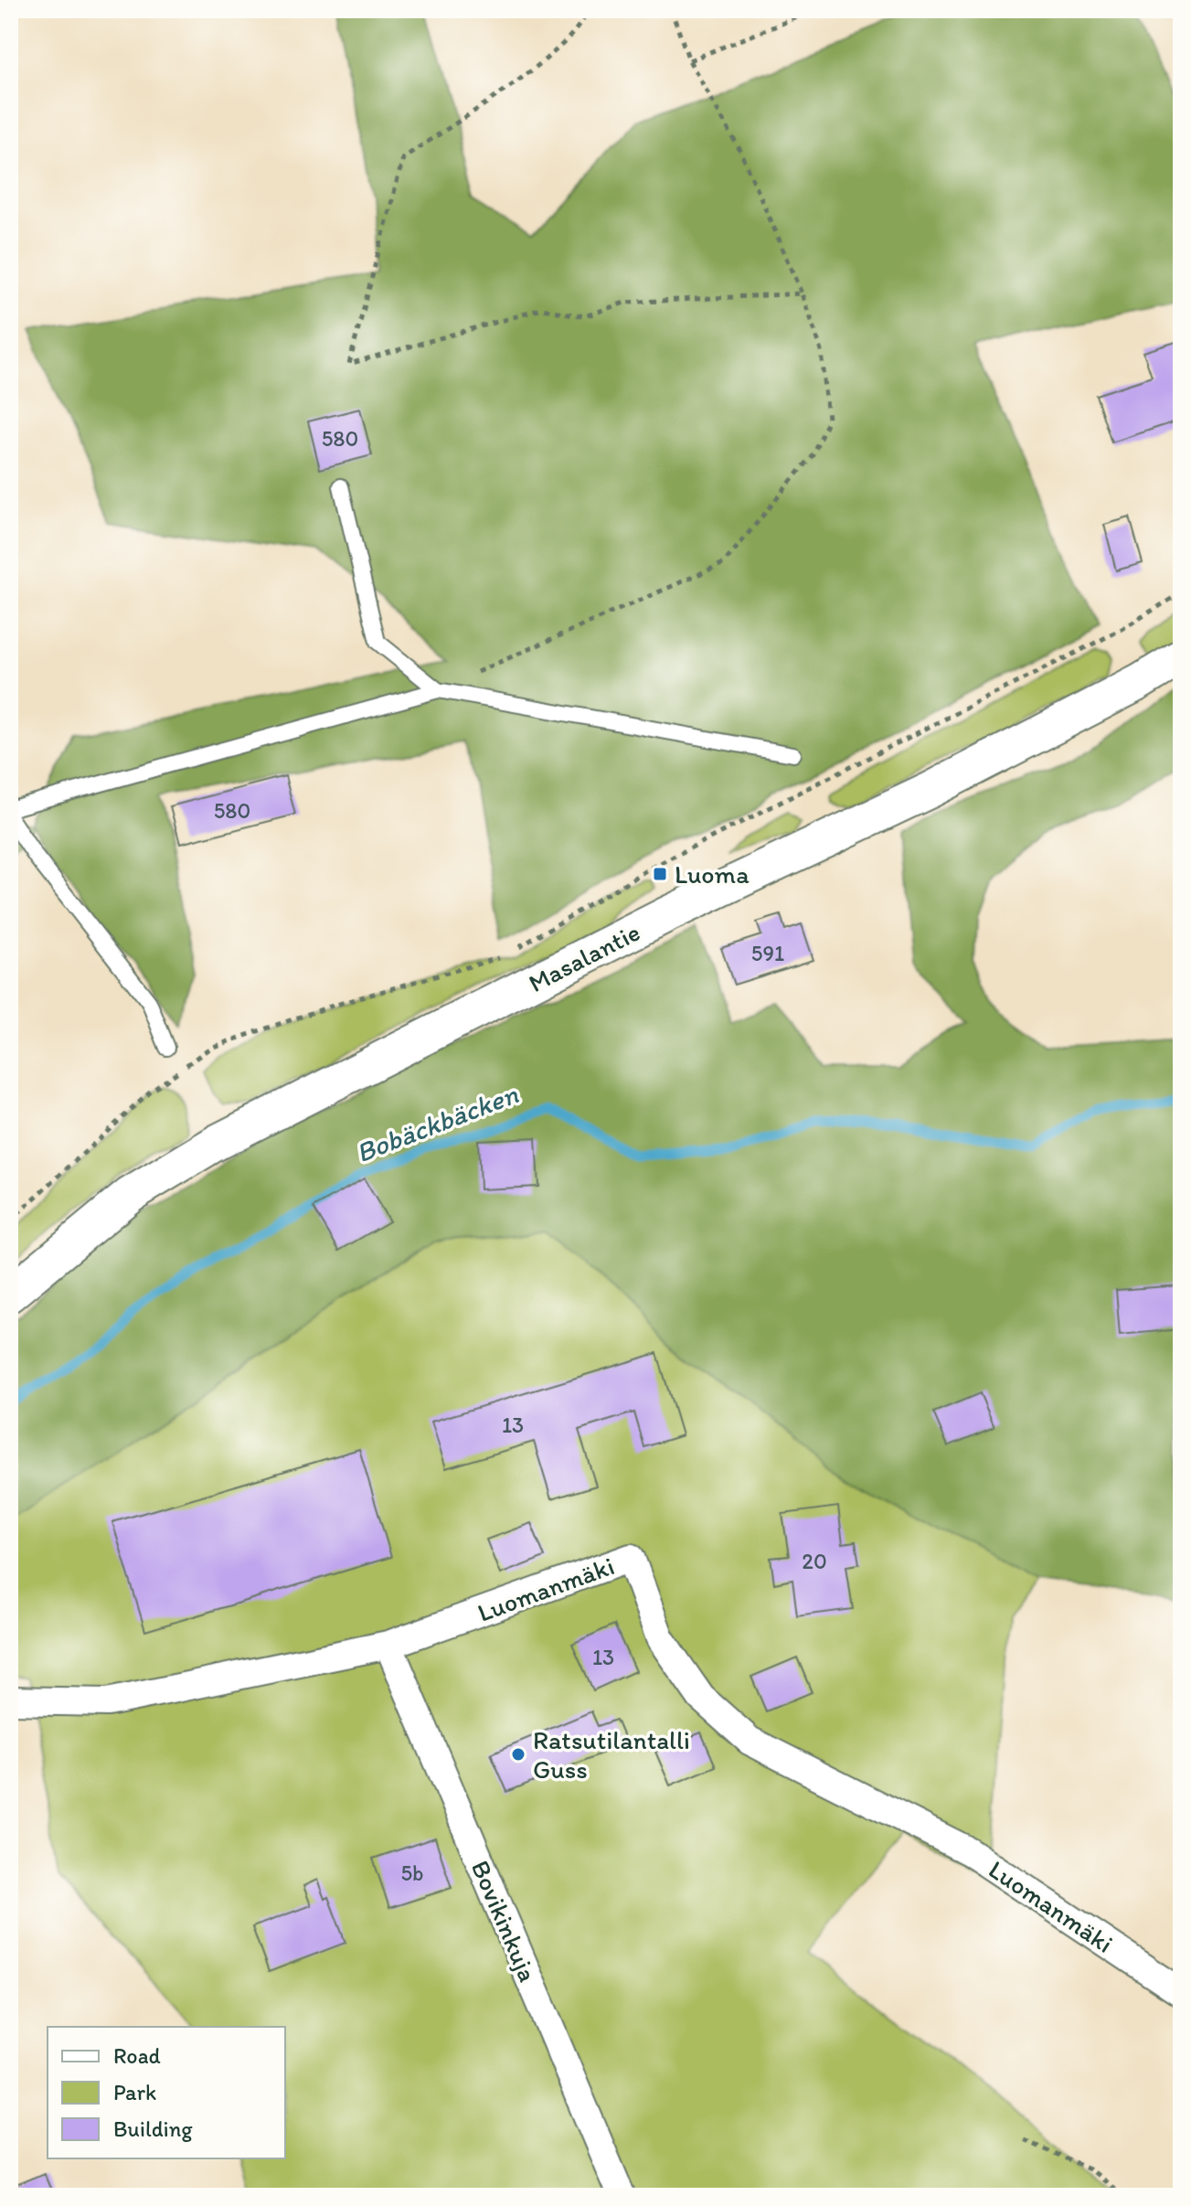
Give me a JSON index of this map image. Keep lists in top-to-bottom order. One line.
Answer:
{"streets":{"street":["Masalantie","Luomanmäki","Bovikinkuja"]},"crossings":[["Luomanmäki","Bovikinkuja"]],"water":["Bobäckbäcken"],"places":{"transit":["Luoma"],"other":["Ratsutilantalli Guss"]},"house_numbers":["580","580","591","13","20","13","5b"],"legend":["Road","Park","Building"]}
